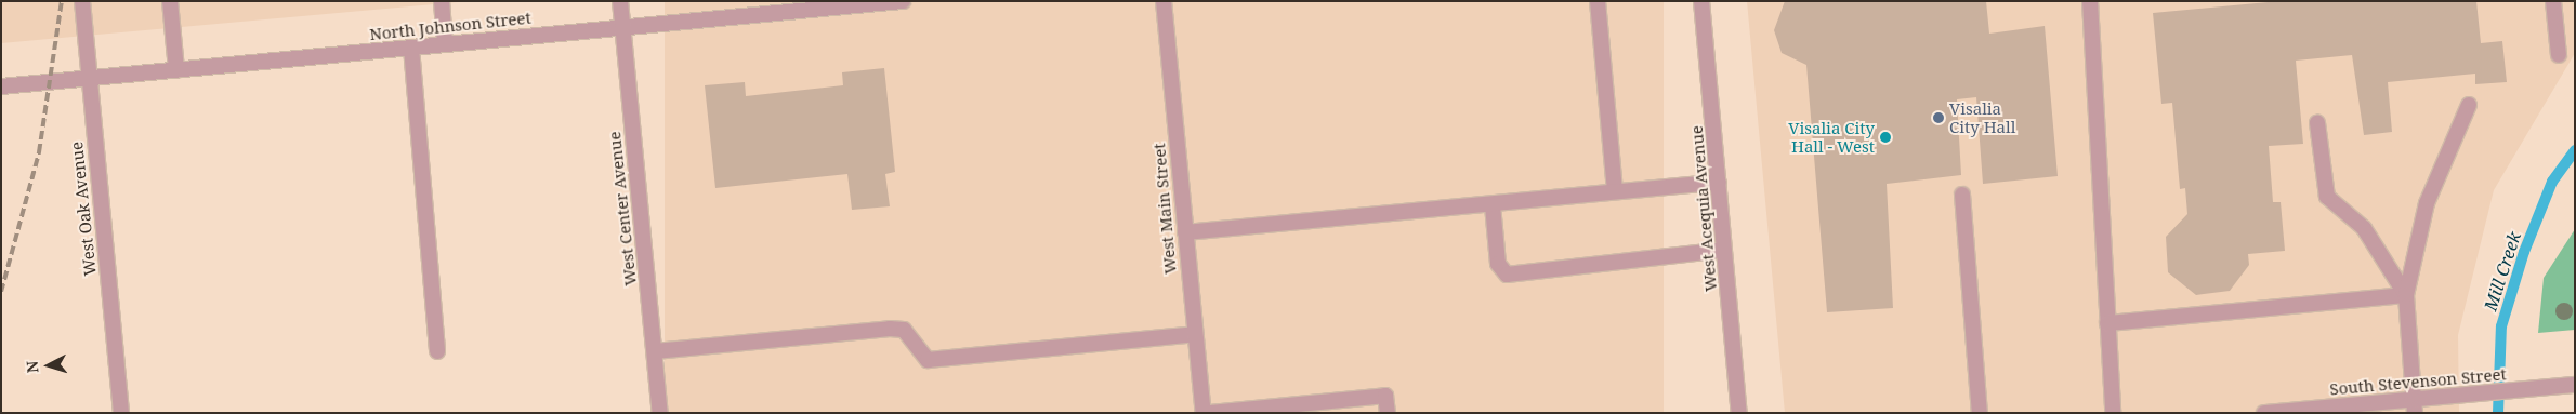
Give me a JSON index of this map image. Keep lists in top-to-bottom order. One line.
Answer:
{"streets":{"street":["North Johnson Street","West Oak Avenue","West Center Avenue","West Main Street","West Acequia Avenue","South Stevenson Street"]},"crossings":[["North Johnson Street","West Oak Avenue"],["North Johnson Street","West Center Avenue"]],"water":["Mill Creek"],"places":["Visalia City Hall","Visalia City Hall - West"],"north":"left"}
